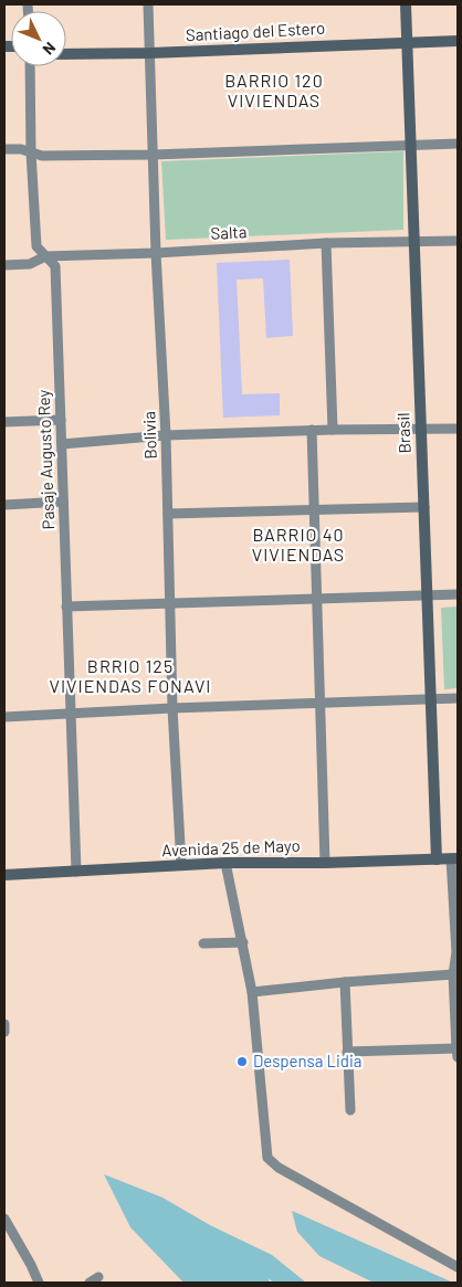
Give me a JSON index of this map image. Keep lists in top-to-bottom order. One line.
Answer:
{"streets":{"street":["Santiago del Estero","Salta","Brasil","Bolivia","Pasaje Augusto Rey","Avenida 25 de Mayo"]},"crossings":[["Santiago del Estero","Brasil"],["Santiago del Estero","Bolivia"],["Salta","Brasil"],["Salta","Bolivia"],["Salta","Pasaje Augusto Rey"],["Brasil","Avenida 25 de Mayo"],["Bolivia","Avenida 25 de Mayo"],["Pasaje Augusto Rey","Avenida 25 de Mayo"]],"districts":["BARRIO 120 VIVIENDAS","BARRIO 40 VIVIENDAS","BRRIO 125 VIVIENDAS FONAVI"],"places":["Despensa Lidia"],"north":"bottom right"}
